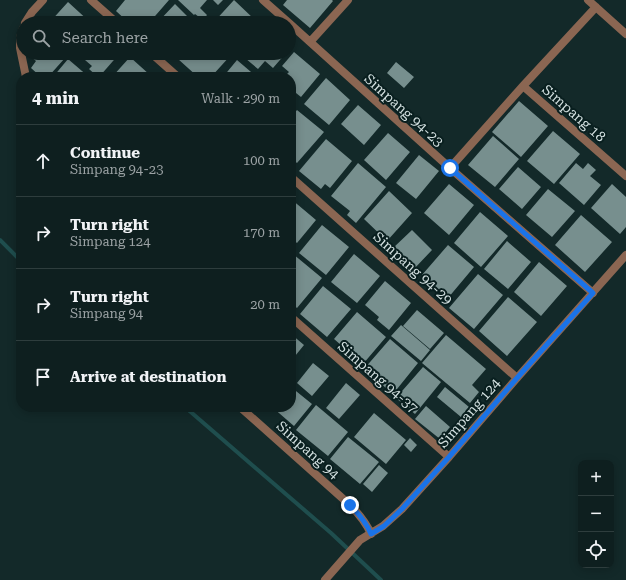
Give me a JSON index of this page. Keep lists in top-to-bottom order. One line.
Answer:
{"streets":{"street":["Simpang 94-23","Simpang 18","Simpang 94-29","Simpang 94-37","Simpang 124","Simpang 94"]},"crossings":[["Simpang 94-23","Simpang 124"],["Simpang 94-29","Simpang 124"],["Simpang 94-37","Simpang 124"],["Simpang 124","Simpang 94"]],"page":{"search":"Search here","heading":["4 min","Walk · 290 m"],"list":[["Continue","Simpang 94-23","100 m"],["Turn right","Simpang 124","170 m"],["Turn right","Simpang 94","20 m"],"Arrive at destination"],"map_buttons":["+","−"]}}
